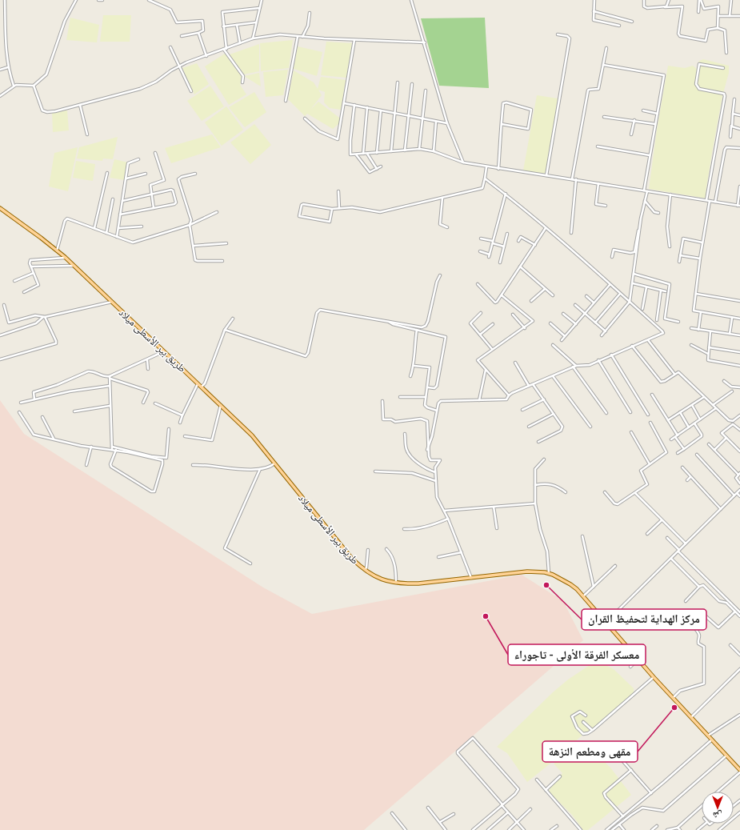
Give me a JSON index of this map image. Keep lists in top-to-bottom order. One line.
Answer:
{"streets":{"main road":["طريق بير الأسطى ميلاد"]},"places":["مركز الهداية لتحفيظ القران","معسكر الفرقة الأولى - تاجوراء","مقهى ومطعم النزهة"],"north":"bottom"}
